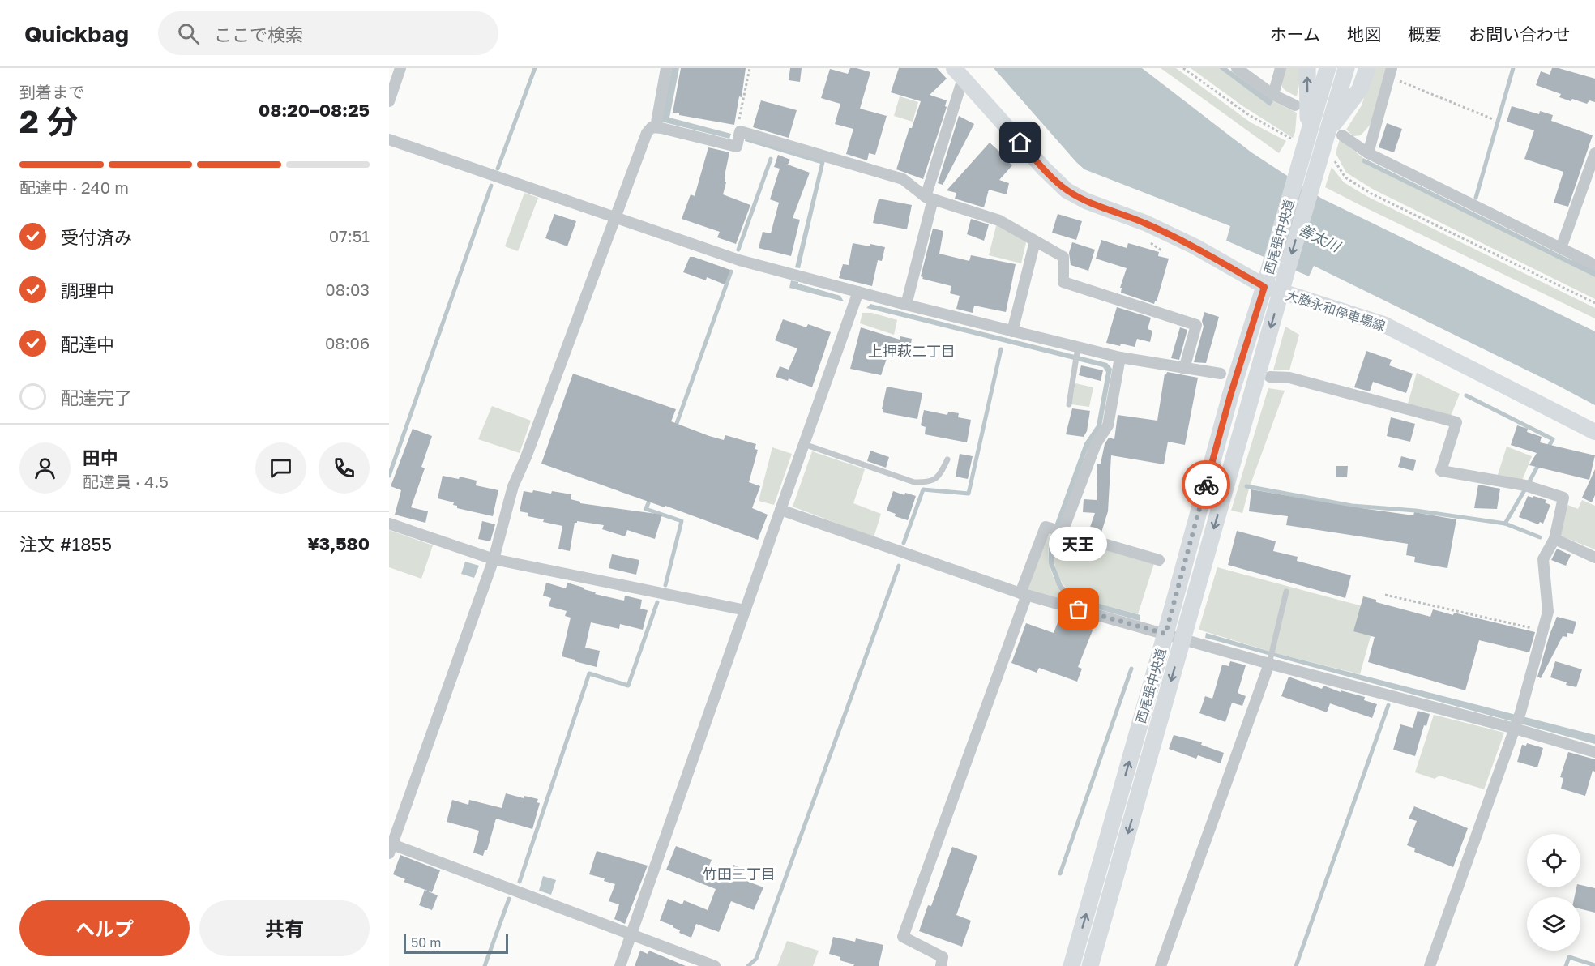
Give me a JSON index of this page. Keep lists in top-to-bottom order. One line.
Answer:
{"streets":{"main road":["西尾張中央道","大藤永和停車場線"]},"crossings":[["西尾張中央道","大藤永和停車場線"]],"districts":["上押萩二丁目","竹田二丁目"],"water":["善太川"],"places":["天王"],"scale_bar":"50 m","page":{"header":"Quickbag","search":"ここで検索","nav":["ホーム","地図","概要","お問い合わせ"],"heading":["2 分","到着まで","08:20–08:25"],"panel":["田中","配達員 · 4.5","注文 #1855","¥3,580"],"bar":"配達中 · 240 m","list":[["受付済み","07:51"],["調理中","08:03"],["配達中","08:06"],"配達完了"],"bubble":"天王","buttons":["ヘルプ","共有"],"scale":"50 m"}}
